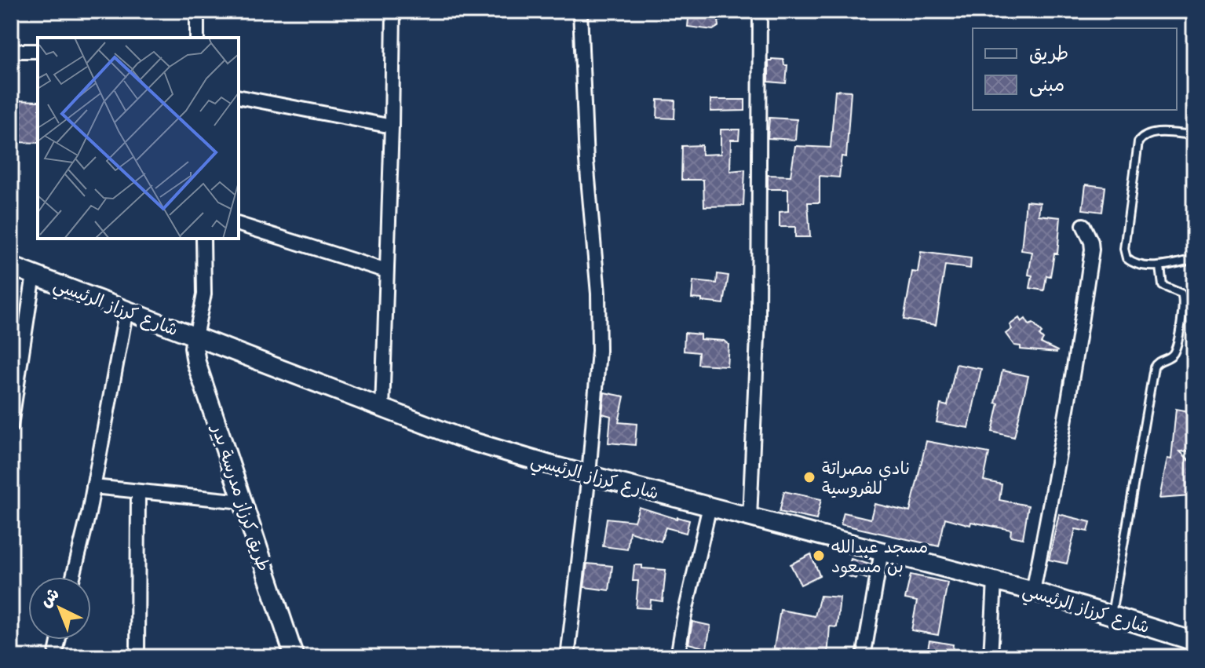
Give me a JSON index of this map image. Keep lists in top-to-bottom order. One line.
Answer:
{"streets":{"street":["شارع كرزاز الرئيسي","طريق كرزاز مدرسة بدر"]},"crossings":[["شارع كرزاز الرئيسي","طريق كرزاز مدرسة بدر"]],"places":["نادي مصراتة للفروسية","مسجد عبدالله بن مسعود"],"legend":["طريق","مبنى"],"north":"top left"}
